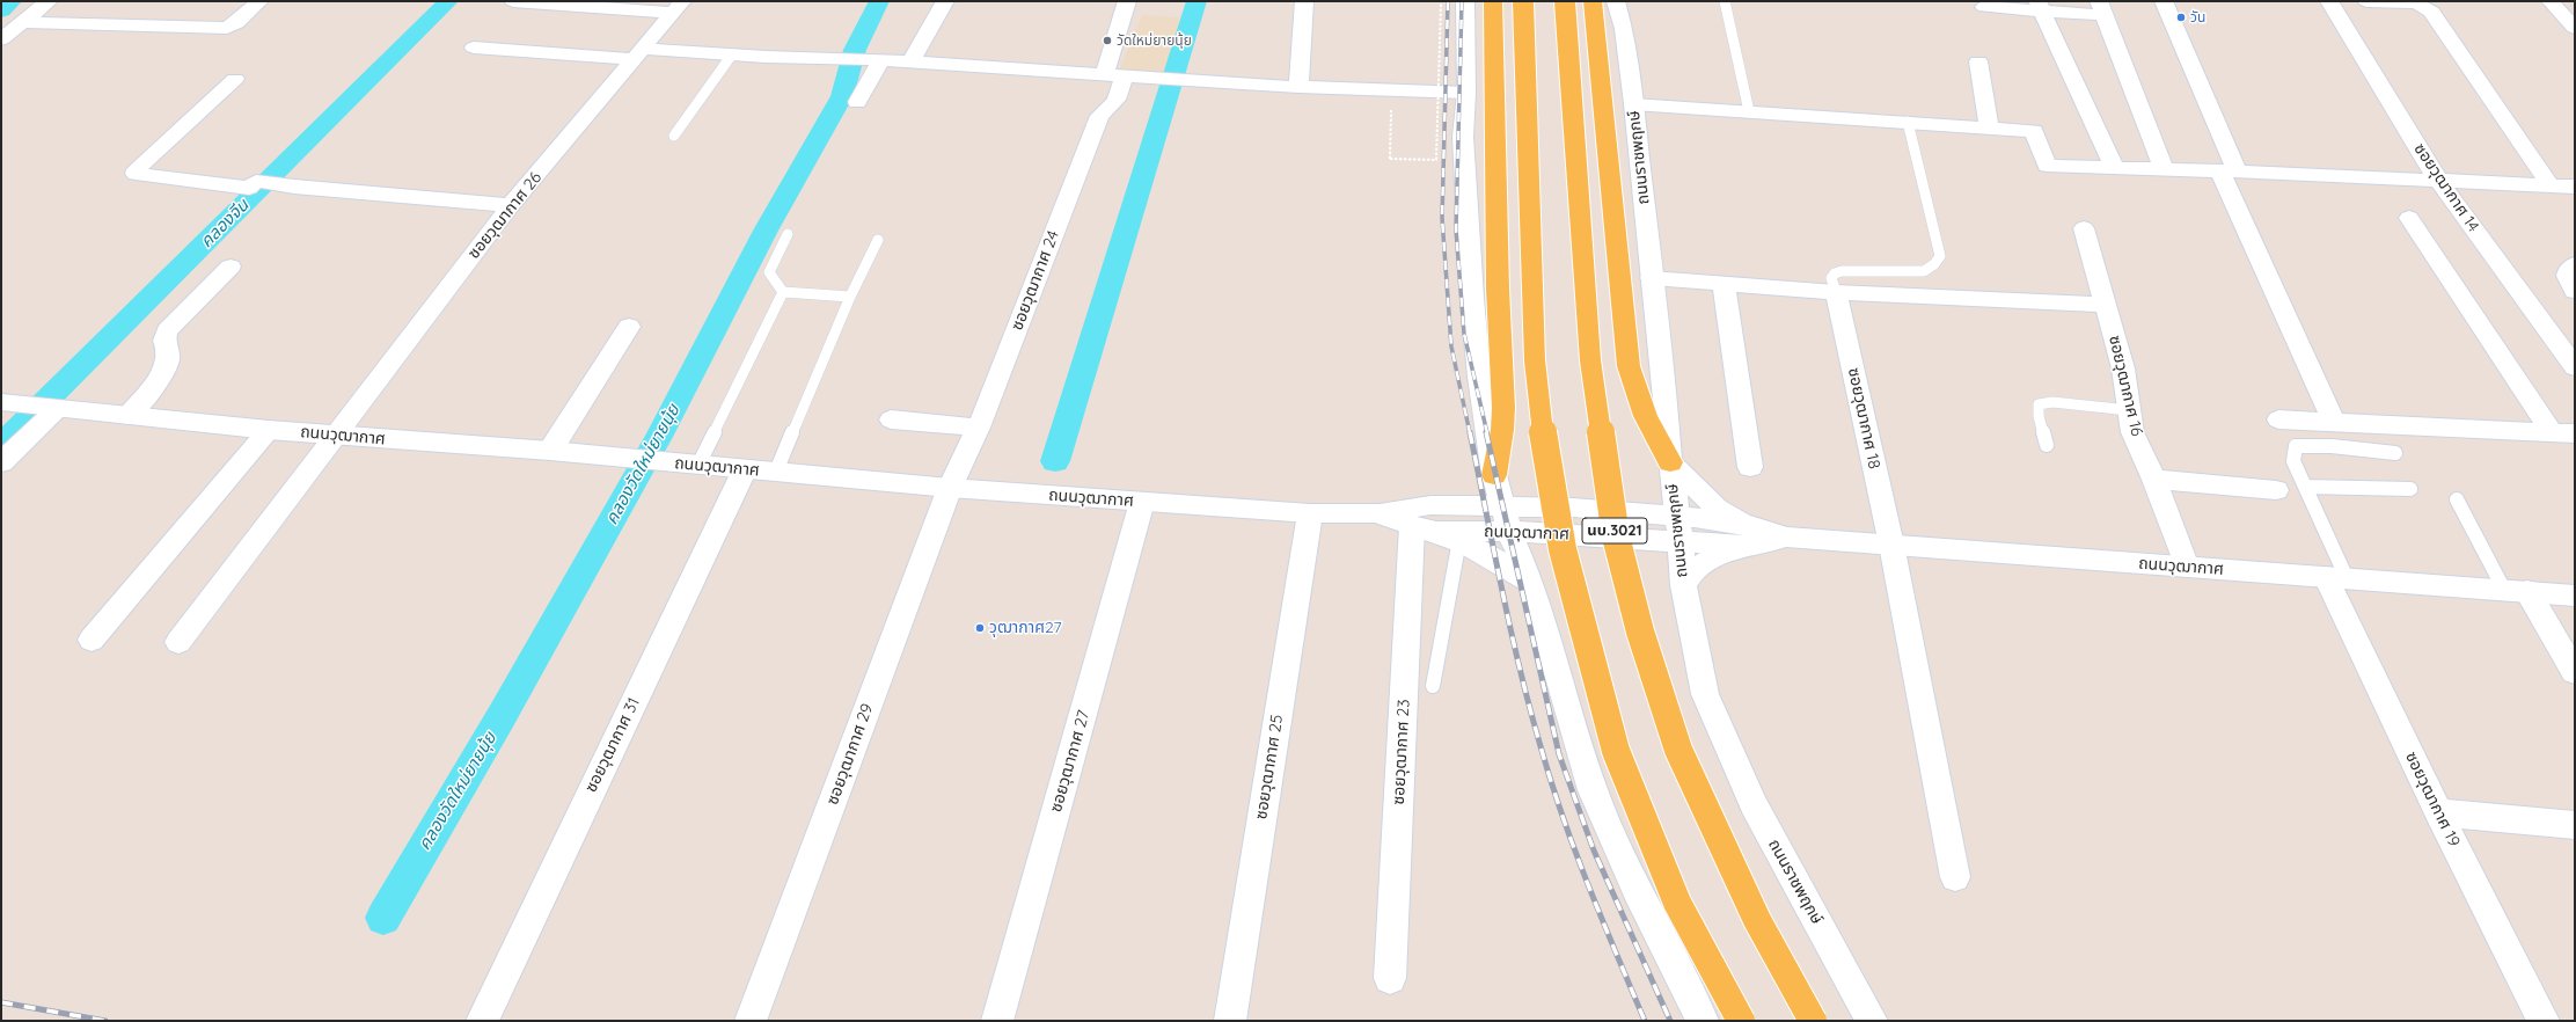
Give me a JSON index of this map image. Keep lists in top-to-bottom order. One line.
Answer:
{"streets":{"main road":["นบ.3021"],"street":["ถนนราชพฤกษ์","ซอยวุฒากาศ 14","ซอยวุฒากาศ 26","ซอยวุฒากาศ 24","ซอยวุฒากาศ 16","ซอยวุฒากาศ 18","ถนนวุฒากาศ","ซอยวุฒากาศ 31","ซอยวุฒากาศ 23","ซอยวุฒากาศ 29","ซอยวุฒากาศ 27","ซอยวุฒากาศ 25","ซอยวุฒากาศ 19"]},"crossings":[["ถนนราชพฤกษ์","ถนนวุฒากาศ"],["ซอยวุฒากาศ 26","ถนนวุฒากาศ"],["ซอยวุฒากาศ 24","ถนนวุฒากาศ"],["ซอยวุฒากาศ 24","ซอยวุฒากาศ 29"],["ซอยวุฒากาศ 16","ถนนวุฒากาศ"],["ซอยวุฒากาศ 18","ถนนวุฒากาศ"],["ถนนวุฒากาศ","ซอยวุฒากาศ 31"],["ถนนวุฒากาศ","ซอยวุฒากาศ 23"],["ถนนวุฒากาศ","ซอยวุฒากาศ 29"],["ถนนวุฒากาศ","ซอยวุฒากาศ 27"],["ถนนวุฒากาศ","ซอยวุฒากาศ 25"],["ถนนวุฒากาศ","ซอยวุฒากาศ 19"]],"water":["คลองจีน","คลองวัดใหม่ยายนุ้ย"],"places":["วัน","วัดใหม่ยายนุ้ย","วุฒากาศ27"]}
